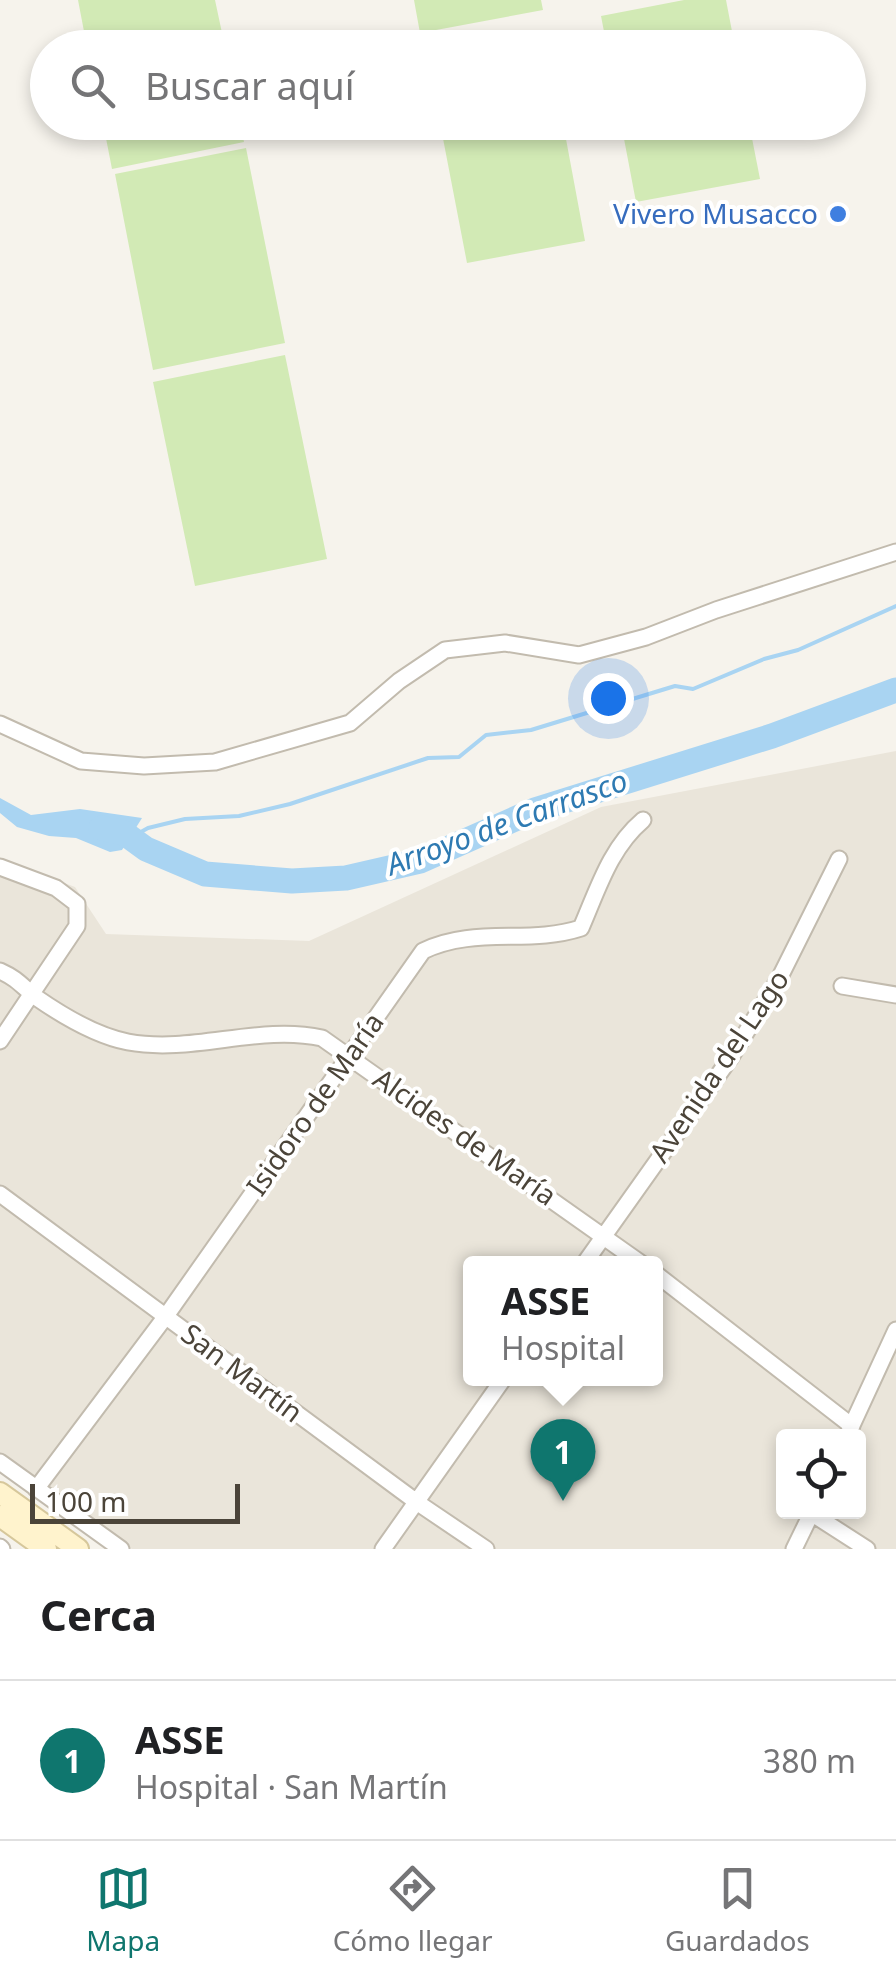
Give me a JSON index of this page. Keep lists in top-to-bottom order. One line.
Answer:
{"streets":{"street":["Avenida del Lago","Isidoro de María","Alcides de María","San Martín"]},"crossings":[["Avenida del Lago","Alcides de María"],["Isidoro de María","Alcides de María"],["Isidoro de María","San Martín"]],"water":["Arroyo de Carrasco"],"places":["Vivero Musacco"],"scale_bar":"100 m","page":{"search":"Buscar aquí","popup":["ASSE","Hospital"],"pins":"1","scale":"100 m","heading":"Cerca","list":[{"mark":"1","name":"ASSE","note":"Hospital · San Martín","value":"380 m"}],"nav":["Mapa","Cómo llegar","Guardados"]}}
